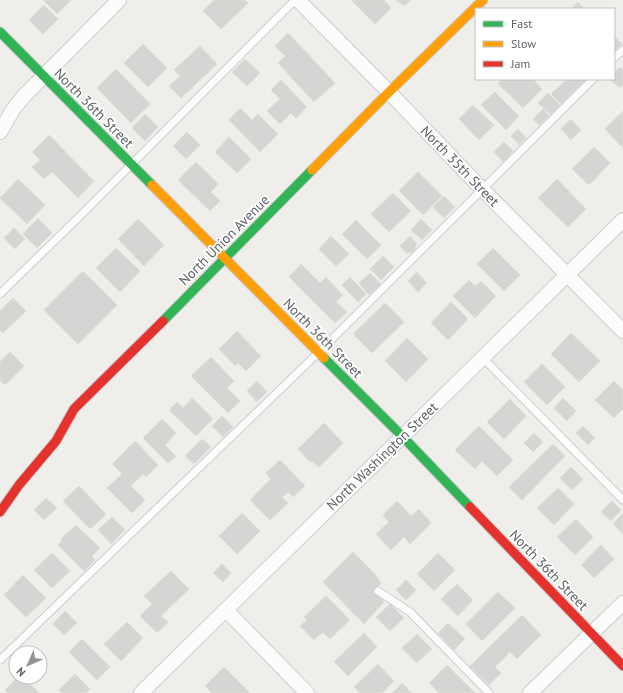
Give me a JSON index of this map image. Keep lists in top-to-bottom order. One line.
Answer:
{"streets":{"street":["North 36th Street","North 35th Street","North Union Avenue","North Washington Street"]},"crossings":[["North 36th Street","North Union Avenue"],["North 36th Street","North Washington Street"],["North 35th Street","North Union Avenue"],["North 35th Street","North Washington Street"]],"legend":["Fast","Slow","Jam"],"north":"bottom left"}
